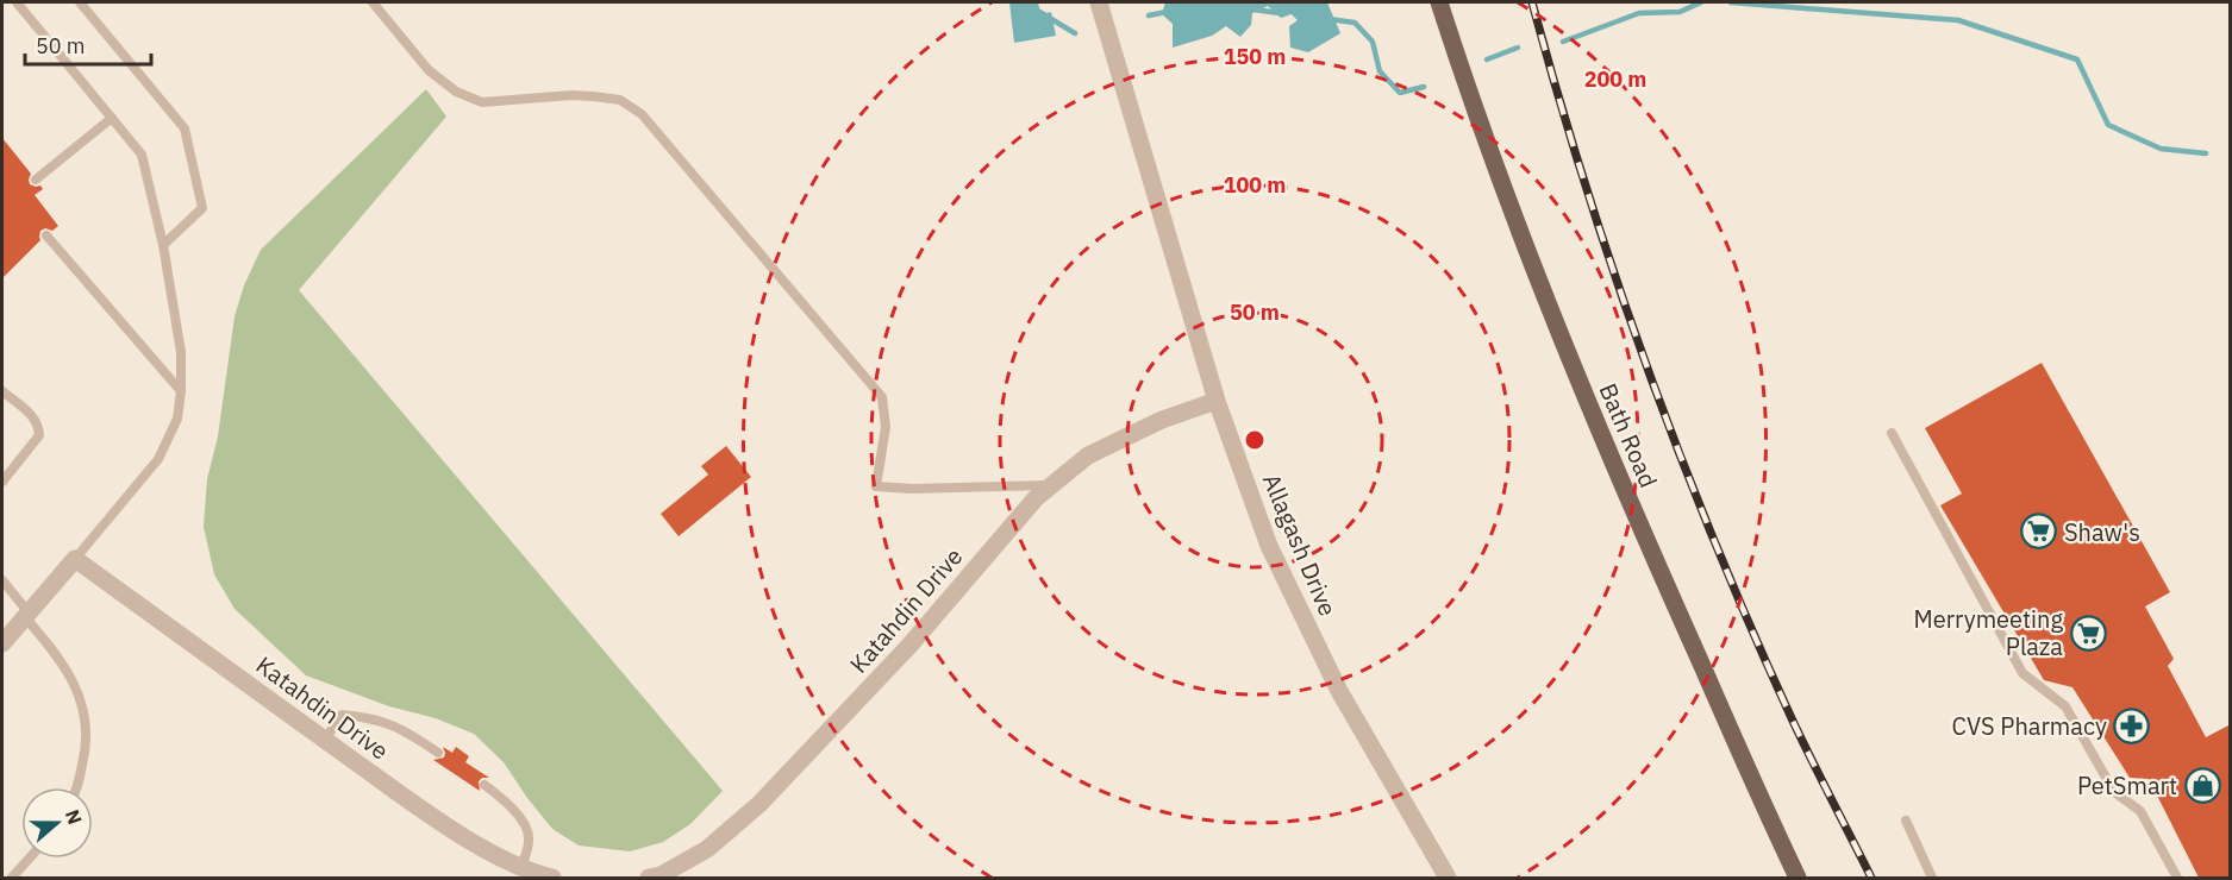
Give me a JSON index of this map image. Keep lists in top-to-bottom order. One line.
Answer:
{"streets":{"main road":["Bath Road"],"street":["Allagash Drive","Katahdin Drive"]},"crossings":[["Allagash Drive","Katahdin Drive"]],"places":{"supermarket":["Shaw's","Merrymeeting Plaza"],"pharmacy":["CVS Pharmacy"],"shop":["PetSmart"]},"scale_bar":"50 m","north":"right","rings":["150 m","200 m","100 m","50 m"]}
